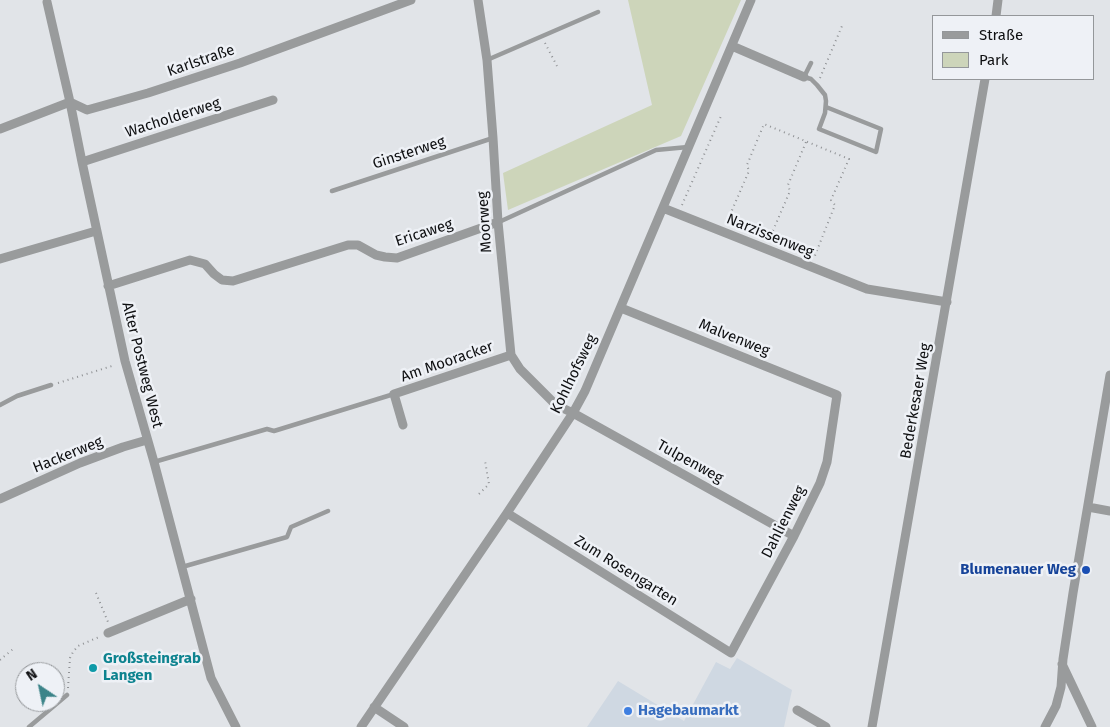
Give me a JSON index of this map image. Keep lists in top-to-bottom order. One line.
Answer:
{"streets":{"street":["Karlstraße","Wacholderweg","Moorweg","Ericaweg","Narzissenweg","Malvenweg","Am Mooracker","Alter Postweg West","Kohlhofsweg","Bederkesaer Weg","Hackerweg","Tulpenweg","Dahlienweg","Zum Rosengarten"],"lane":["Ginsterweg"]},"crossings":[["Karlstraße","Alter Postweg West"],["Wacholderweg","Alter Postweg West"],["Ginsterweg","Moorweg"],["Moorweg","Ericaweg"],["Moorweg","Am Mooracker"],["Ericaweg","Alter Postweg West"],["Ericaweg","Kohlhofsweg"],["Narzissenweg","Kohlhofsweg"],["Narzissenweg","Bederkesaer Weg"],["Malvenweg","Kohlhofsweg"],["Malvenweg","Dahlienweg"],["Alter Postweg West","Hackerweg"],["Kohlhofsweg","Tulpenweg"],["Kohlhofsweg","Zum Rosengarten"],["Tulpenweg","Dahlienweg"],["Dahlienweg","Zum Rosengarten"]],"places":["Blumenauer Weg","Großsteingrab Langen","Hagebaumarkt"],"legend":["Straße","Park"],"north":"top left"}
